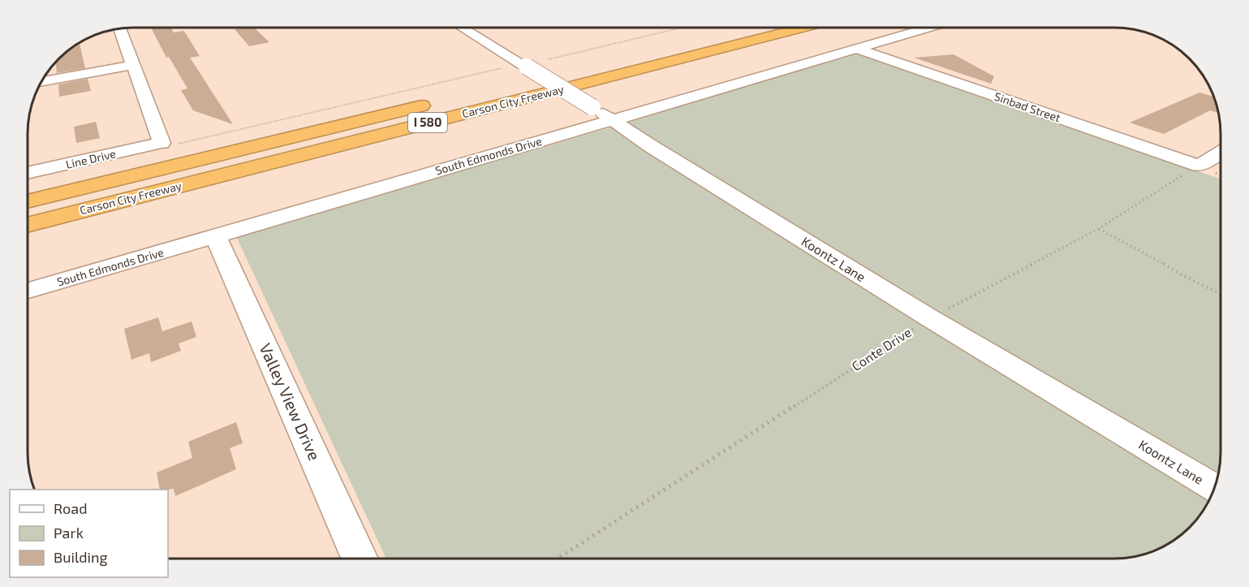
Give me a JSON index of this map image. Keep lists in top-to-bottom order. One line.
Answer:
{"streets":{"highway":["Carson City Freeway","I 580"],"street":["Sinbad Street","South Edmonds Drive","Line Drive","Koontz Lane","Valley View Drive"],"path":["Conte Drive"]},"crossings":[["Sinbad Street","South Edmonds Drive"],["Sinbad Street","Conte Drive"],["South Edmonds Drive","Koontz Lane"],["South Edmonds Drive","Valley View Drive"],["Koontz Lane","Conte Drive"]],"legend":["Road","Park","Building"]}
